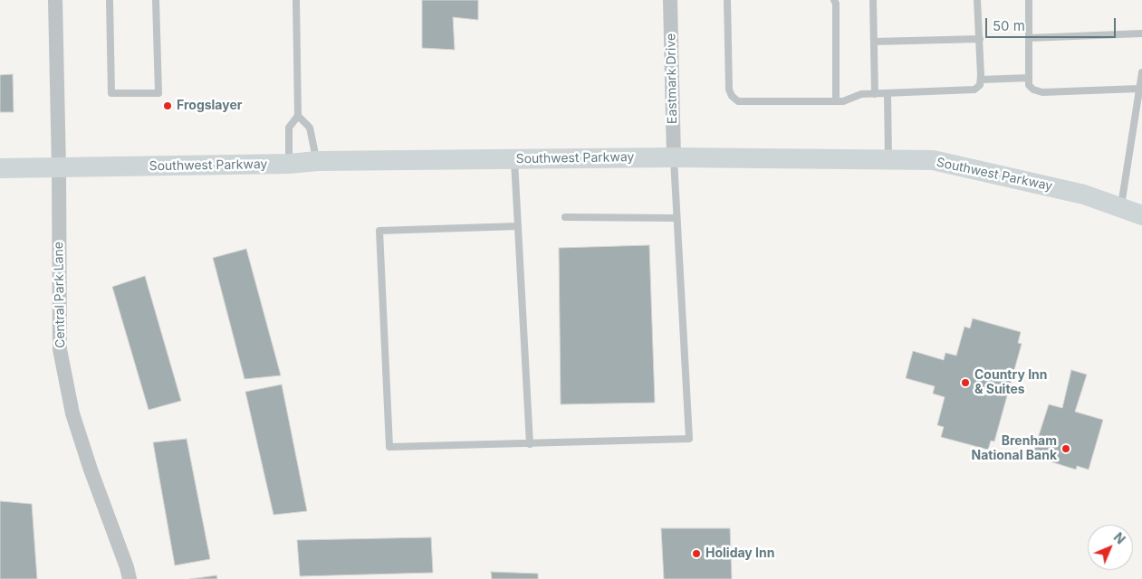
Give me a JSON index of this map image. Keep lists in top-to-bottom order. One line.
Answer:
{"streets":{"main road":["Southwest Parkway"],"street":["Eastmark Drive","Central Park Lane"]},"crossings":[["Eastmark Drive","Southwest Parkway"],["Southwest Parkway","Central Park Lane"]],"places":["Frogslayer","Country Inn & Suites","Brenham National Bank","Holiday Inn"],"scale_bar":"50 m","north":"top right"}
